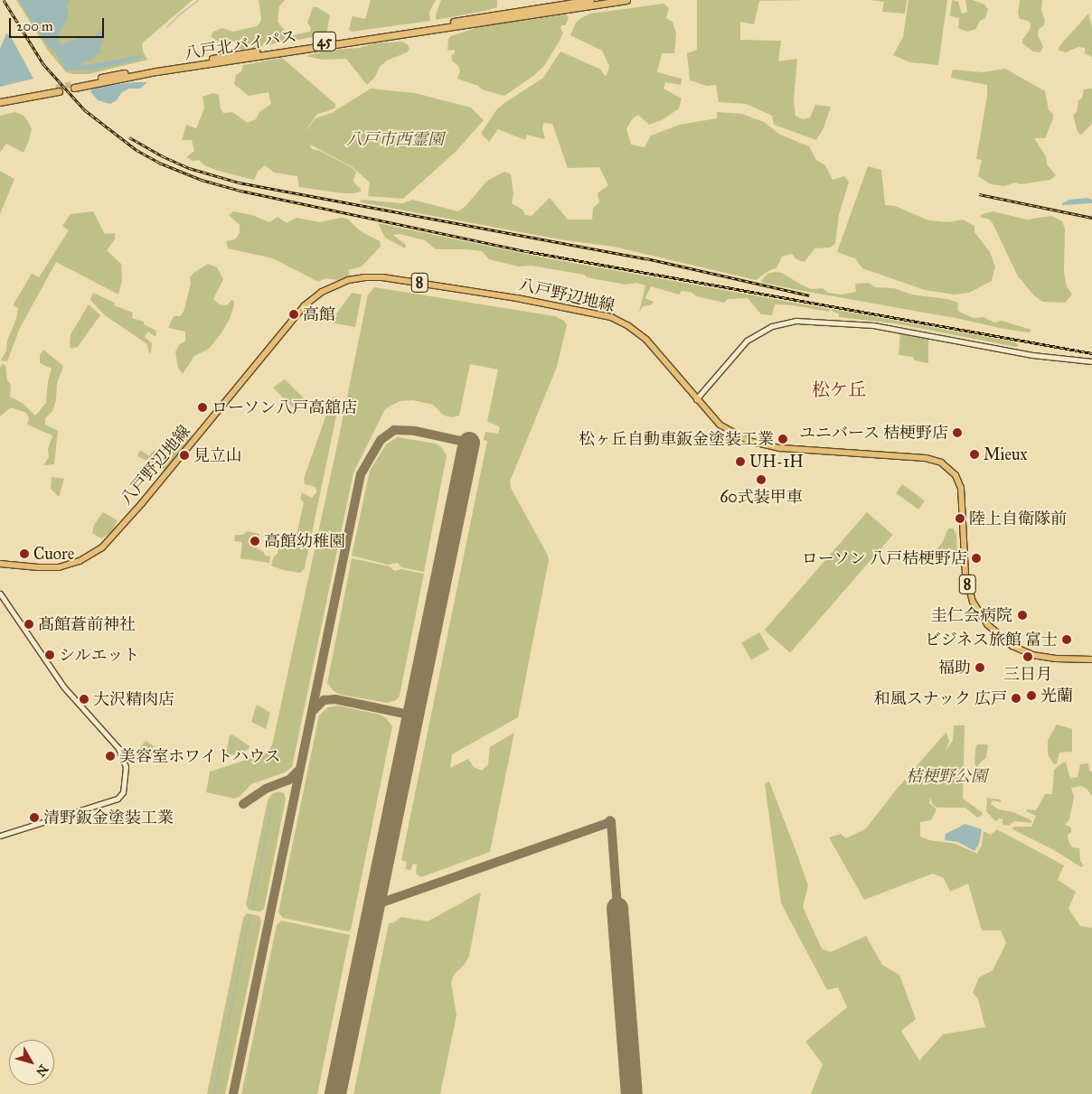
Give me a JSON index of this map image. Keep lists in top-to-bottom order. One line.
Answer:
{"streets":{"highway":["45","八戸北バイパス"],"main road":["8","八戸野辺地線"]},"districts":["松ケ丘"],"parks":["八戸市西霊園","桔梗野公園"],"places":["高館","ローソン八戸高舘店","ユニバース 桔梗野店","松ヶ丘自動車鈑金塗装工業","Mieux","見立山","UH-1H","60式装甲車","陸上自衛隊前","高館幼稚園","Cuore","ローソン 八戸桔梗野店","圭仁会病院","髙館蒼前神社","ビジネス旅館 富士","シルエット","三日月","福助","光蘭","和風スナック 広戸","大沢精肉店","美容室ホワイトハウス","清野鈑金塗装工業"],"scale_bar":"200 m","north":"bottom right"}
